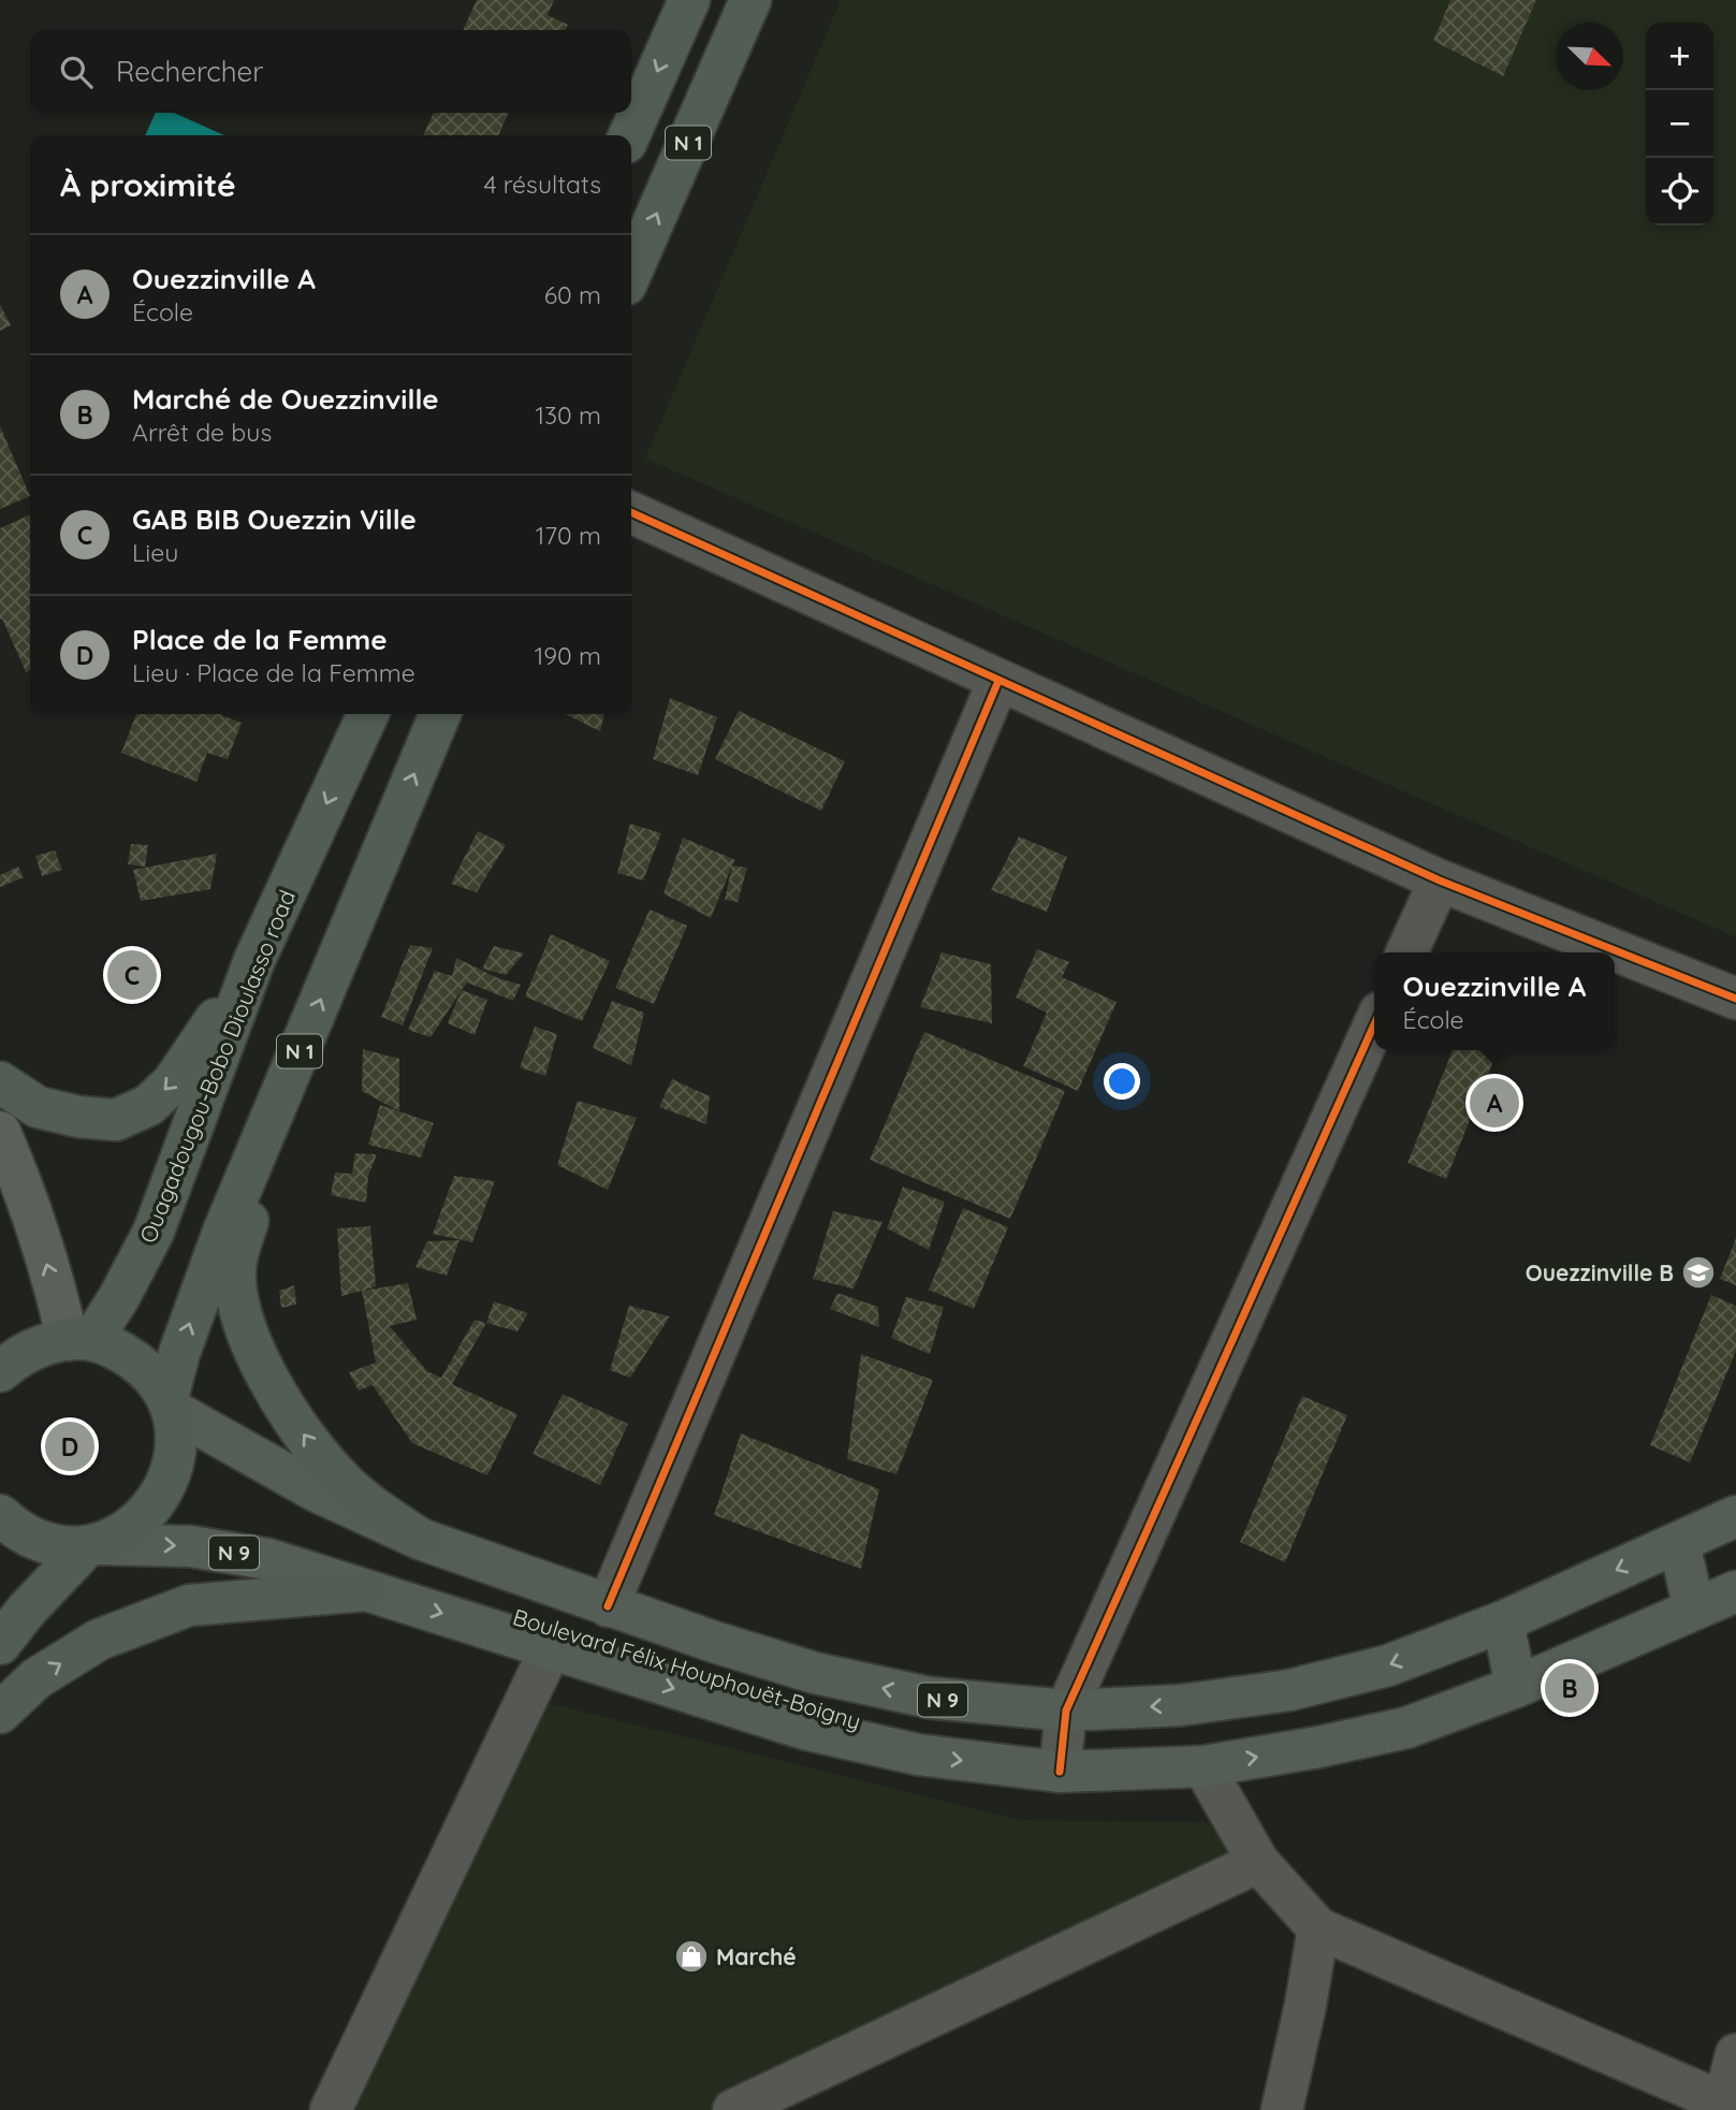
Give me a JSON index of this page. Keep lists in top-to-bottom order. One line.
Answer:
{"streets":{"highway":["N 1","Ouagadougou-Bobo Dioulasso road"],"main road":["N 9","Boulevard Félix Houphouët-Boigny"]},"crossings":[["N 1","N 9"],["N 1","Boulevard Félix Houphouët-Boigny"],["N 9","Boulevard Félix Houphouët-Boigny"]],"places":{"school or university":["Ouezzinville B"],"shop":["Marché"]},"north":"bottom right","page":{"map_buttons":["+","−"],"search":"Rechercher","heading":["À proximité","4 résultats"],"list":[{"mark":"A","name":"Ouezzinville A","note":"École","value":"60 m"},{"mark":"B","name":"Marché de Ouezzinville","note":"Arrêt de bus","value":"130 m"},{"mark":"C","name":"GAB BIB Ouezzin Ville","note":"Lieu","value":"170 m"},{"mark":"D","name":"Place de la Femme","note":"Lieu · Place de la Femme","value":"190 m"}],"pins":["C","A","D","B"],"popup":["Ouezzinville A","École"]}}
